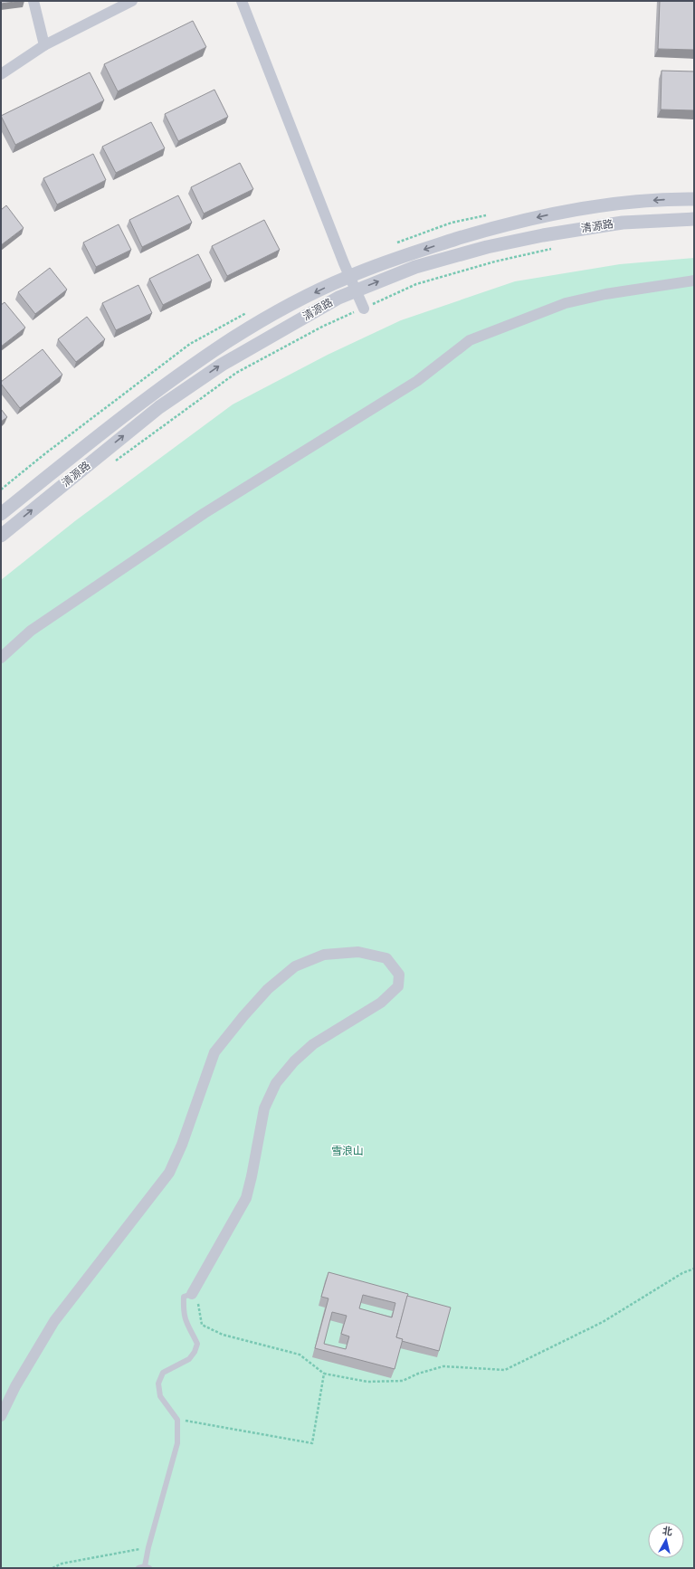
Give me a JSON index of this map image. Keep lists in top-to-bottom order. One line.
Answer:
{"streets":{"street":["清源路"]},"parks":["雪浪山"],"north":"top"}
